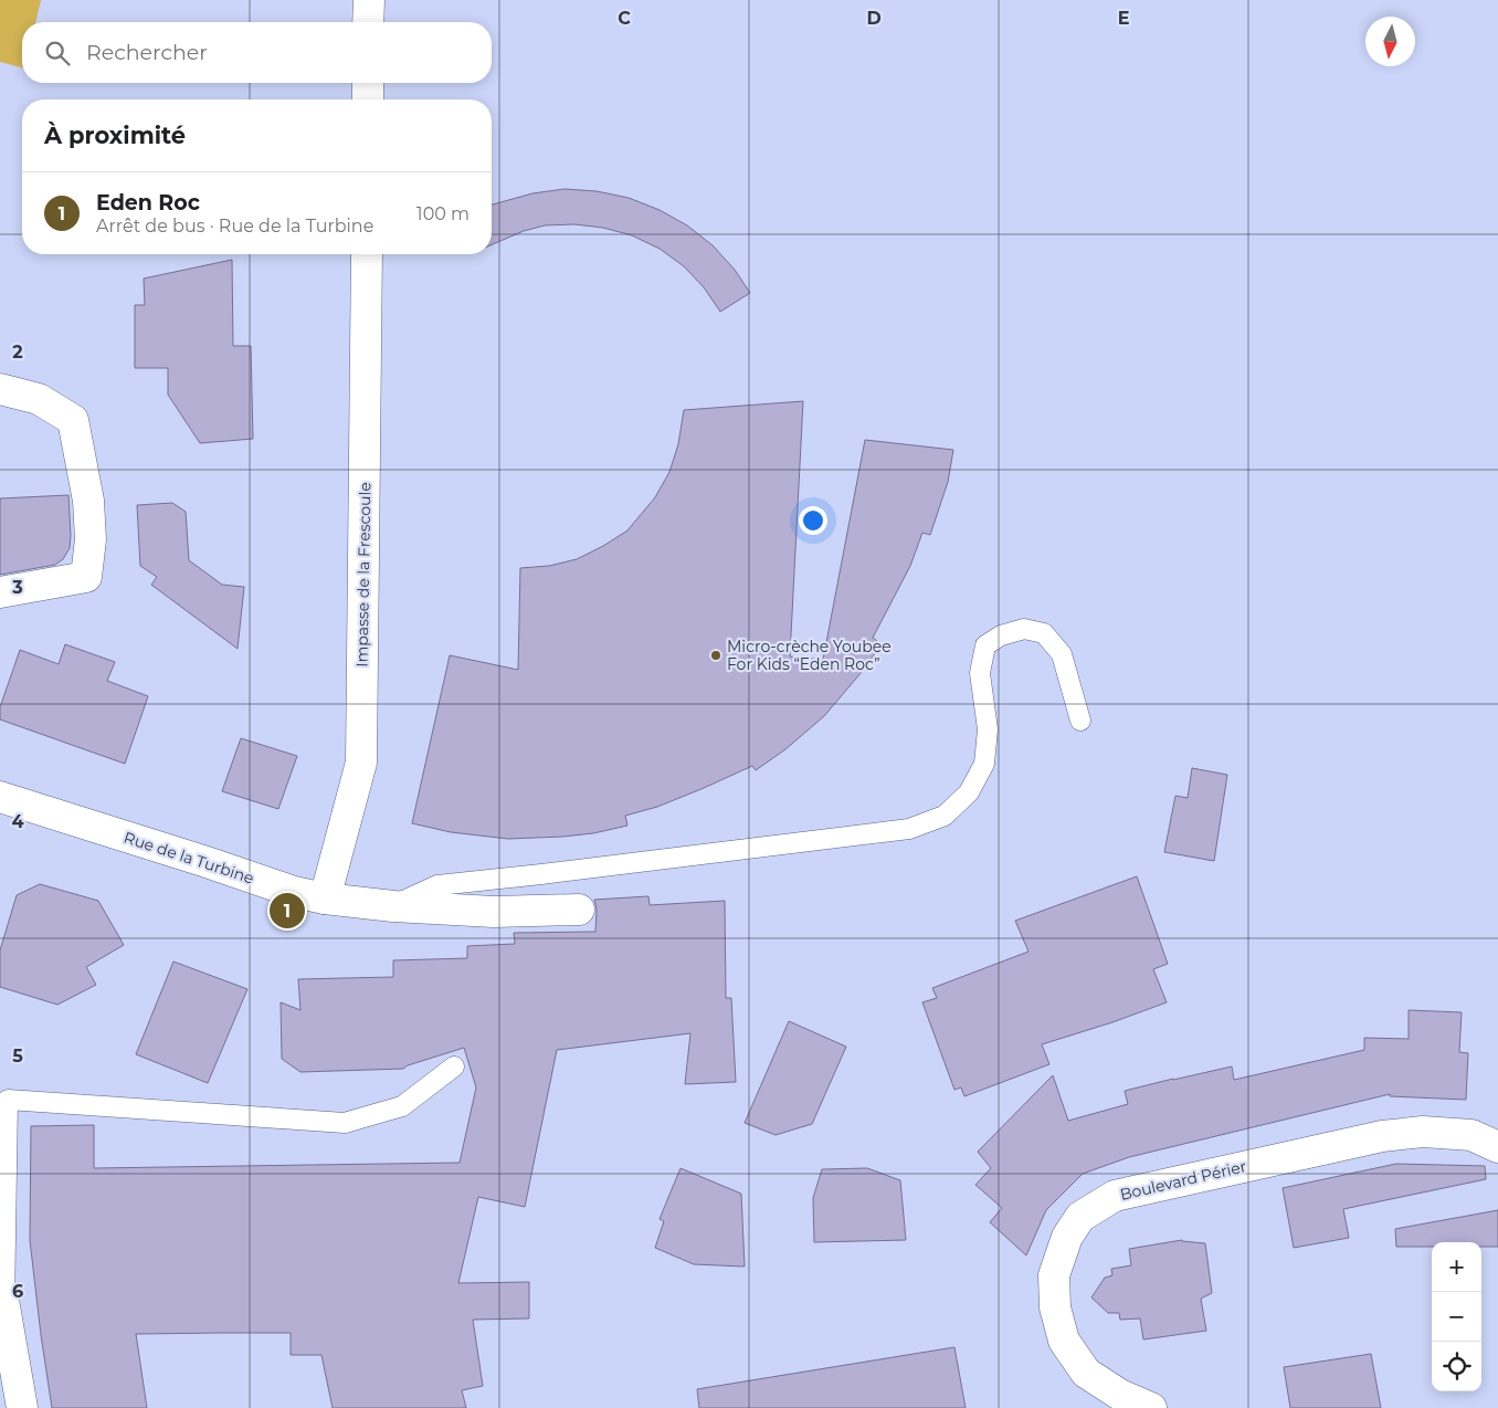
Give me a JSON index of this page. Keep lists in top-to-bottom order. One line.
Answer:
{"streets":{"street":["Impasse de la Frescoule","Rue de la Turbine","Boulevard Périer"]},"crossings":[["Impasse de la Frescoule","Rue de la Turbine"]],"places":["Micro-crèche Youbee For Kids “Eden Roc”"],"north":"bottom","page":{"search":"Rechercher","heading":"À proximité","list":[{"mark":"1","name":"Eden Roc","note":"Arrêt de bus · Rue de la Turbine","value":"100 m"}],"pins":"1","map_buttons":["+","−"]},"grid":{"columns":["C","D","E"],"rows":["2","3","4","5","6"]}}
